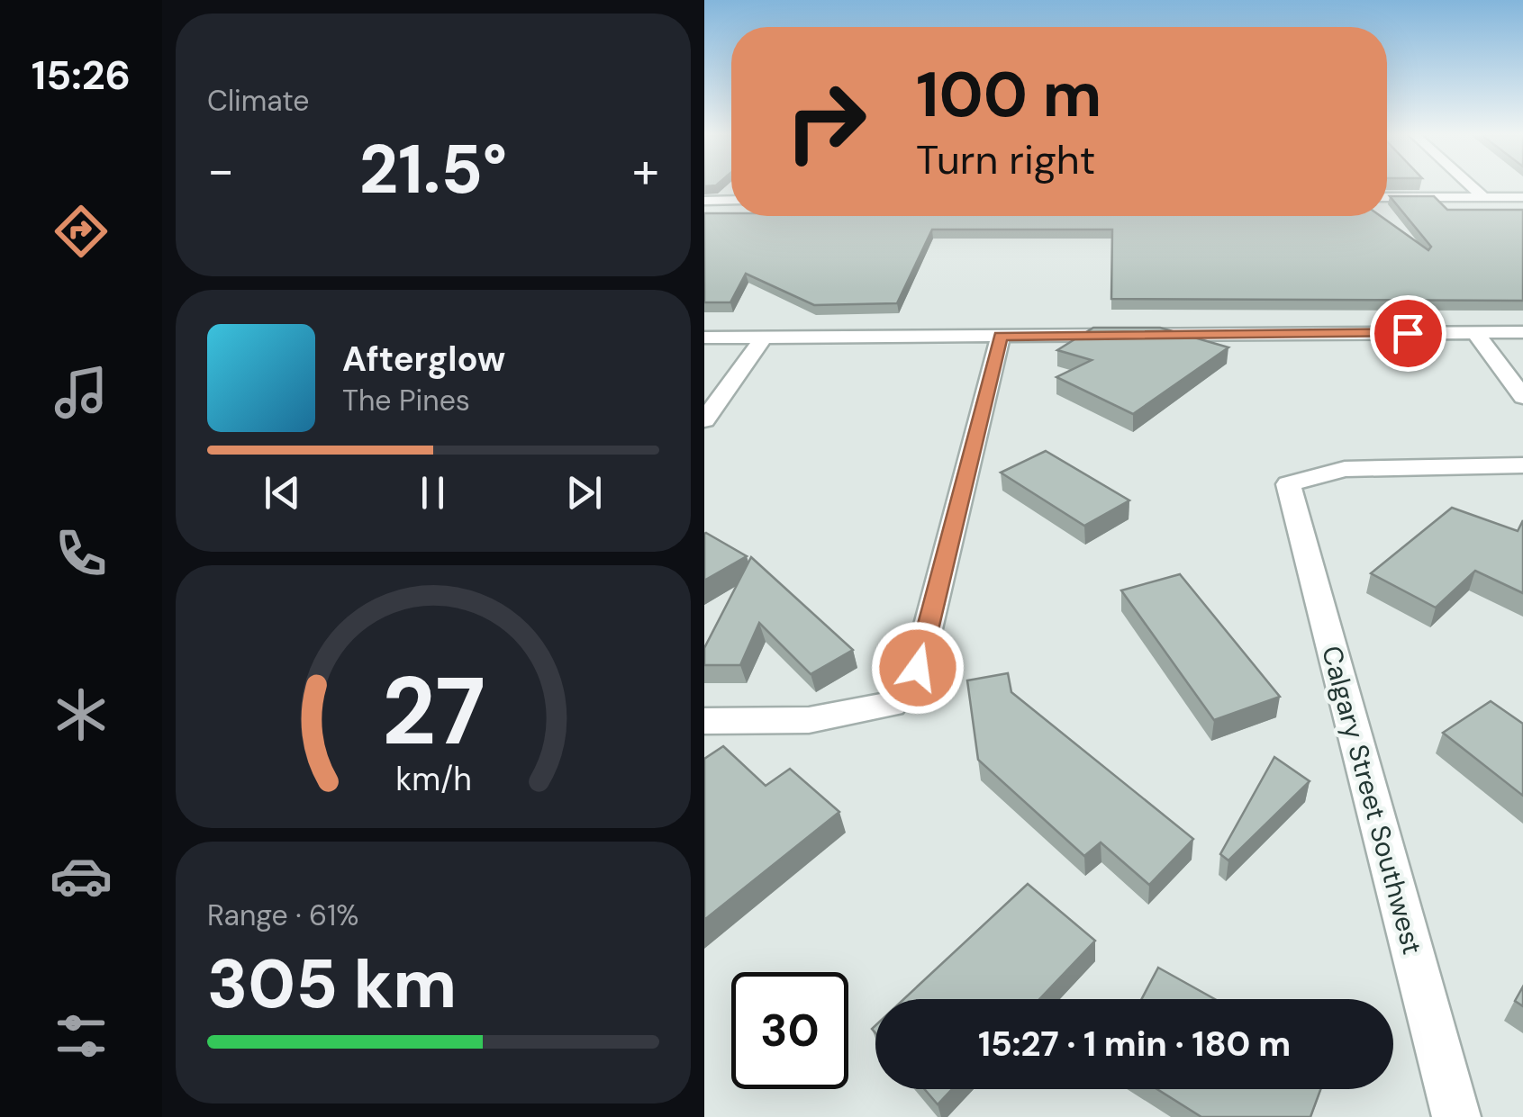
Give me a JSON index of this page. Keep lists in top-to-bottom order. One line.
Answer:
{"streets":{"street":["Calgary Street Southwest"]},"page":{"tabs":"15:26","tile":["Climate",["Range · 61%","305 km"]],"turn":["100 m","Turn right"],"heat":["−","21.5°","+"],"song":["Afterglow","The Pines"],"limit":"30","trip":"15:27 · 1 min · 180 m","gauge":["27","km/h"]}}
